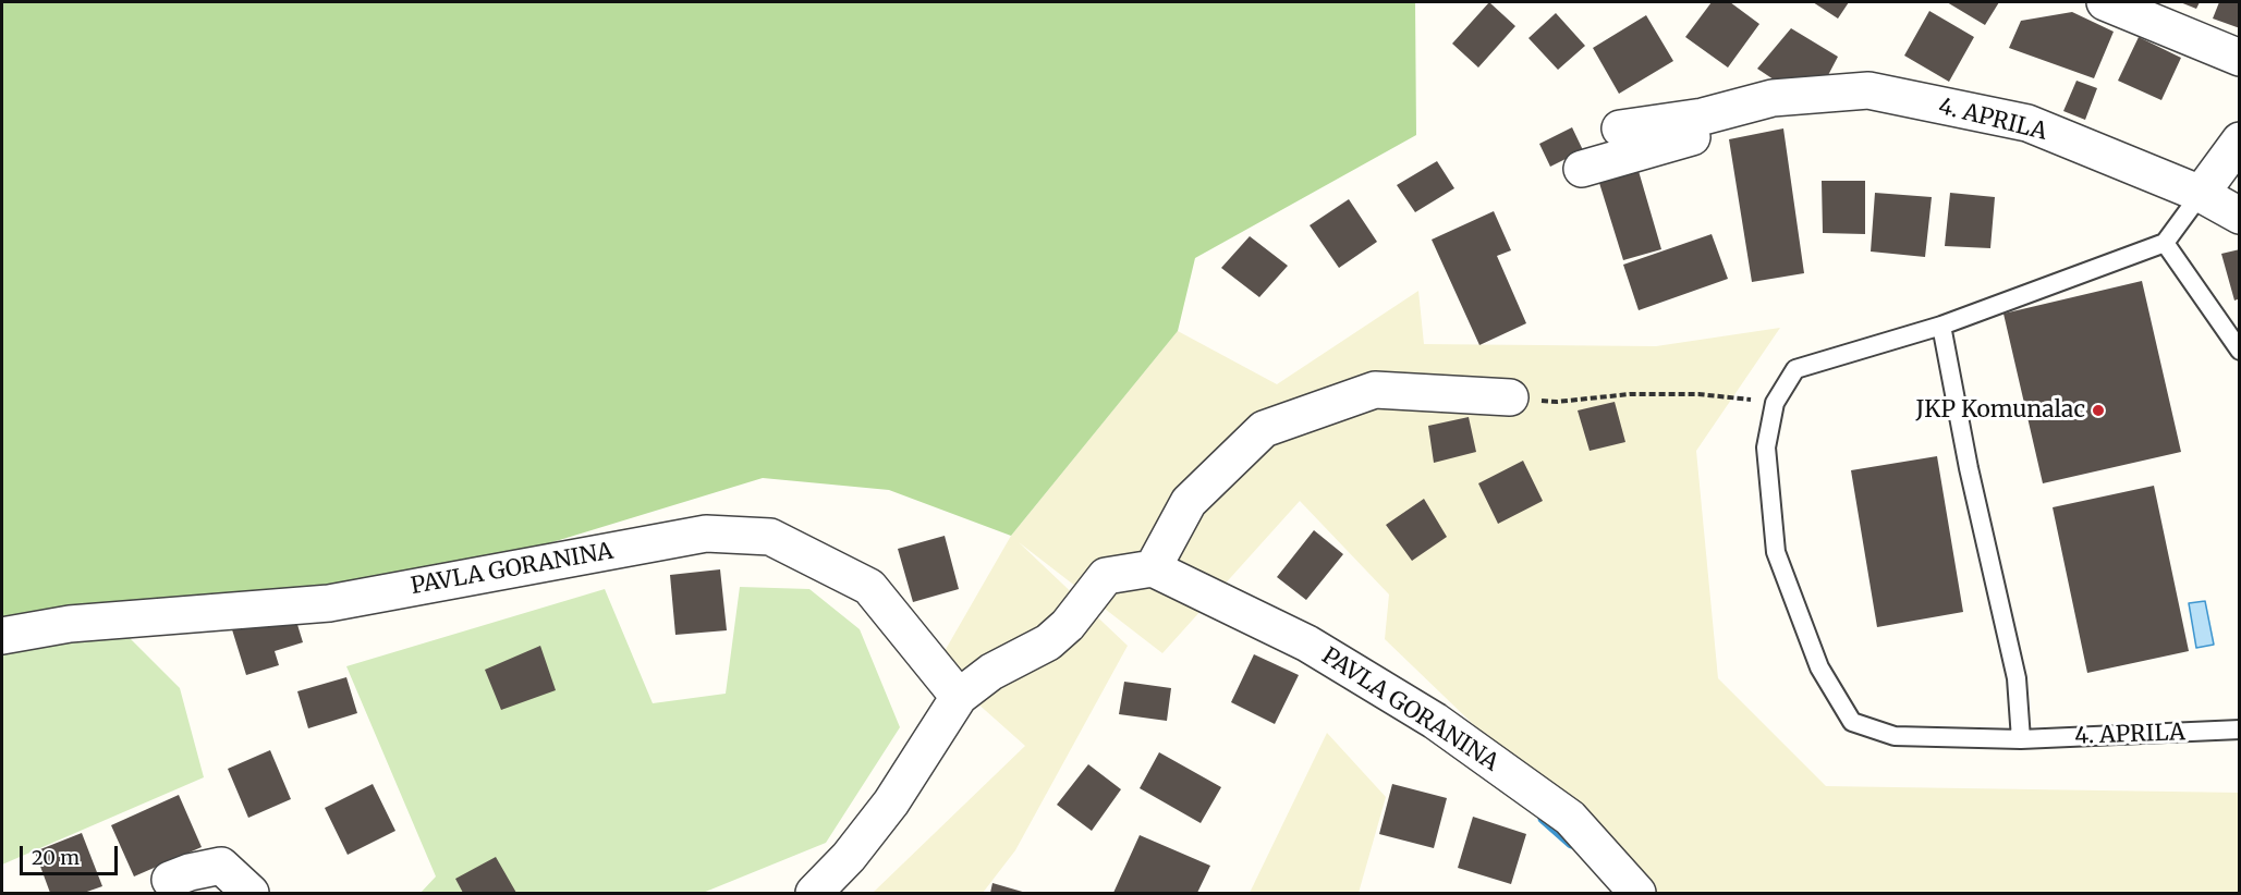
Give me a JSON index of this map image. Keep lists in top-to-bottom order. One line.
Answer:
{"streets":{"street":["4. APRILA","PAVLA GORANINA"]},"places":["JKP Komunalac"],"scale_bar":"20 m"}
